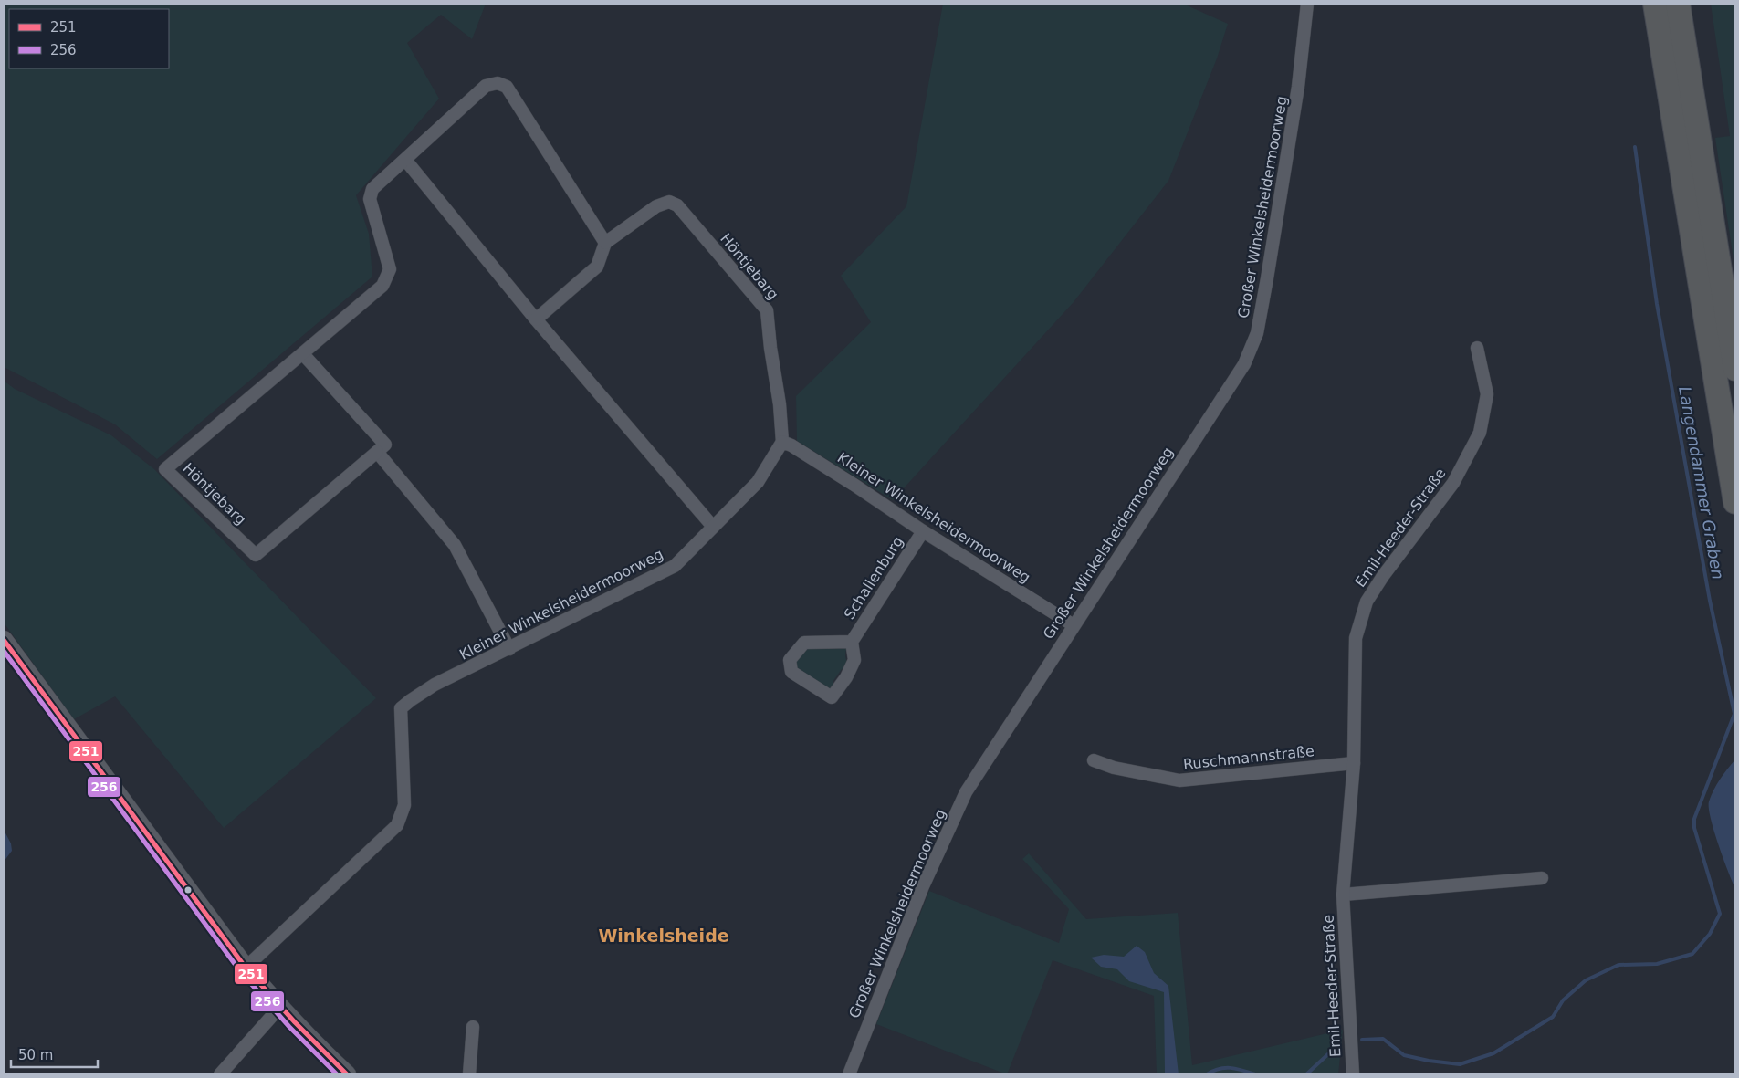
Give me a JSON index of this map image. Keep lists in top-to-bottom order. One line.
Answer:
{"streets":{"street":["Großer Winkelsheidermoorweg","Höntjebarg","Kleiner Winkelsheidermoorweg","Emil-Heeder-Straße","Schallenburg","Ruschmannstraße"]},"crossings":[["Großer Winkelsheidermoorweg","Kleiner Winkelsheidermoorweg"],["Höntjebarg","Kleiner Winkelsheidermoorweg"],["Kleiner Winkelsheidermoorweg","Schallenburg"],["Emil-Heeder-Straße","Ruschmannstraße"]],"districts":["Winkelsheide"],"water":["Langendammer Graben"],"lines":["transit line 251","transit line 256"],"legend":["251","256"],"scale_bar":"50 m"}
